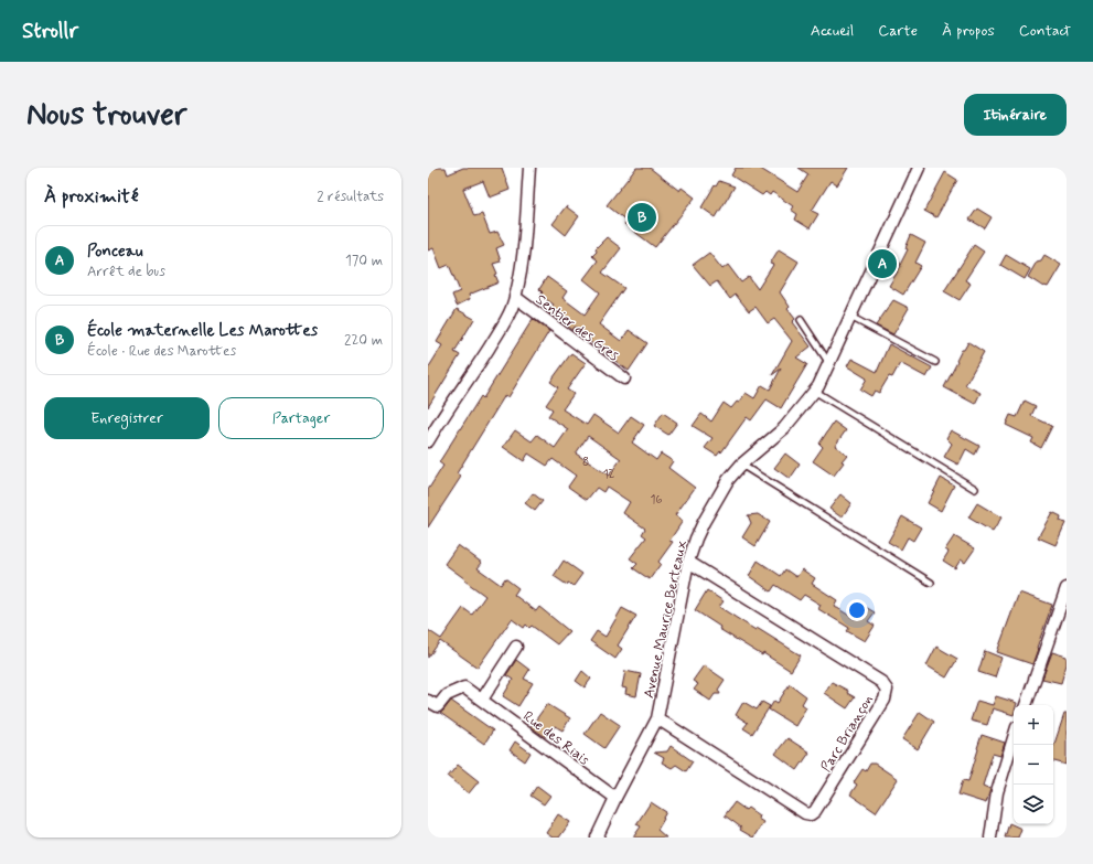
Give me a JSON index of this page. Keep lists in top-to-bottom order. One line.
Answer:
{"streets":{"street":["Sentier des Gres","Avenue Maurice Berteaux","Parc Briançon","Rue des Riais"]},"crossings":[["Avenue Maurice Berteaux","Parc Briançon"],["Avenue Maurice Berteaux","Rue des Riais"]],"house_numbers":["8","12","16"],"page":{"header":"Strollr","nav":["Accueil","Carte","À propos","Contact"],"buttons":["Itinéraire",["Enregistrer","Partager"]],"title":"Nous trouver","heading":["À proximité","2 résultats"],"pins":["B","A"],"list":[{"mark":"A","name":"Ponceau","note":"Arrêt de bus","value":"170 m"},{"mark":"B","name":"École maternelle Les Marottes","note":"École · Rue des Marottes","value":"220 m"}],"map_buttons":["+","−"]}}
